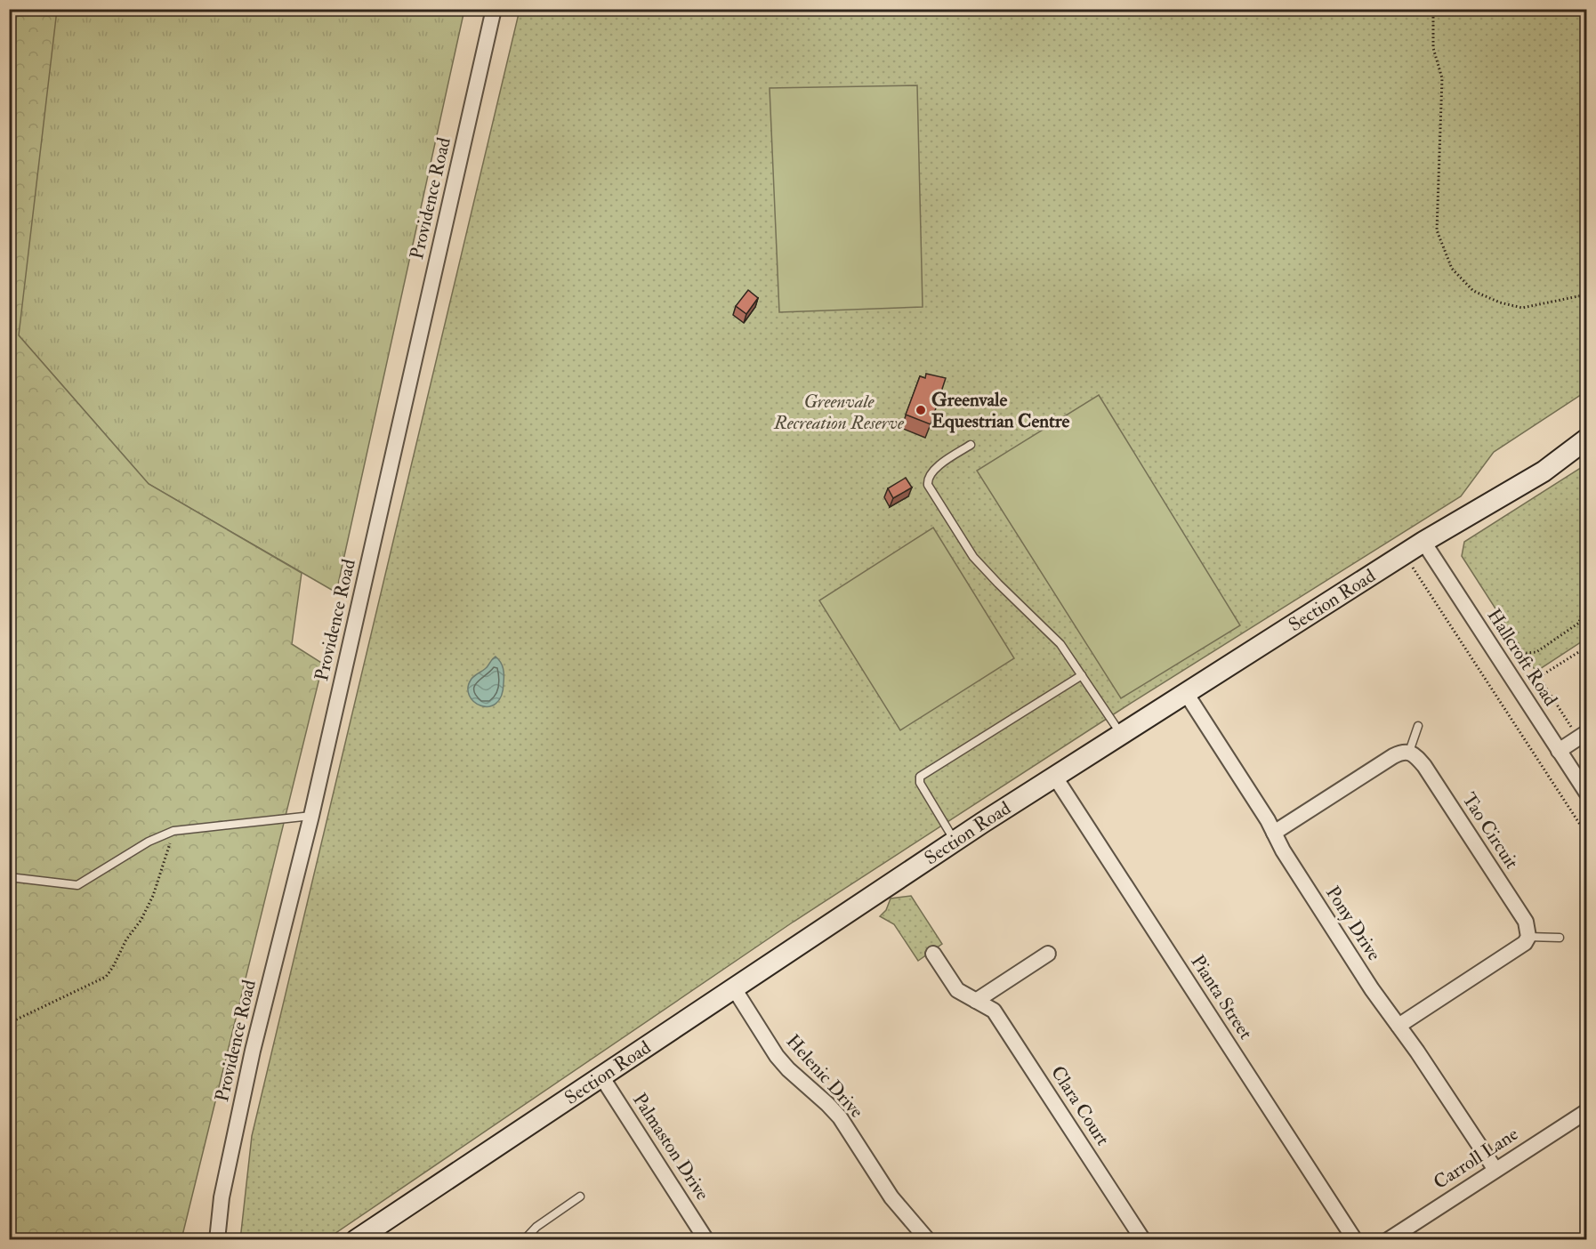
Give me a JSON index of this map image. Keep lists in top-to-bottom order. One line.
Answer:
{"streets":{"street":["Providence Road","Section Road","Hallcroft Road","Tao Circuit","Pony Drive","Pianta Street","Helenic Drive","Clara Court","Palmaston Drive","Carroll Lane"]},"crossings":[["Section Road","Hallcroft Road"],["Section Road","Pony Drive"],["Section Road","Pianta Street"],["Section Road","Helenic Drive"],["Section Road","Palmaston Drive"],["Pony Drive","Carroll Lane"]],"parks":["Greenvale Recreation Reserve"],"places":["Greenvale Equestrian Centre"]}
